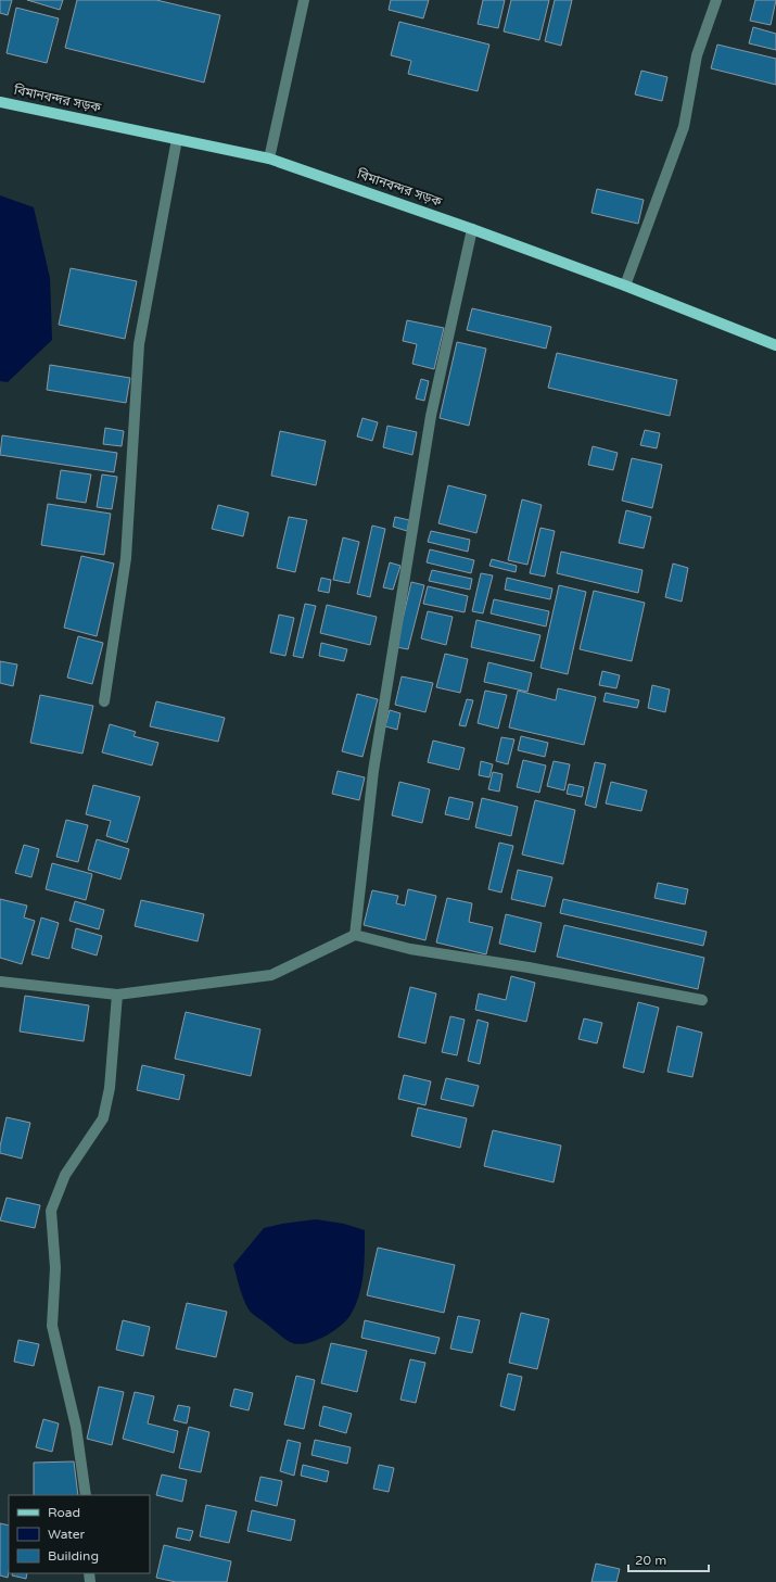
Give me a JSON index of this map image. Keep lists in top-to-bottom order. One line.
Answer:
{"streets":{"main road":["বিমানবন্দর সড়ক"]},"legend":["Road","Water","Building"],"scale_bar":"20 m"}
